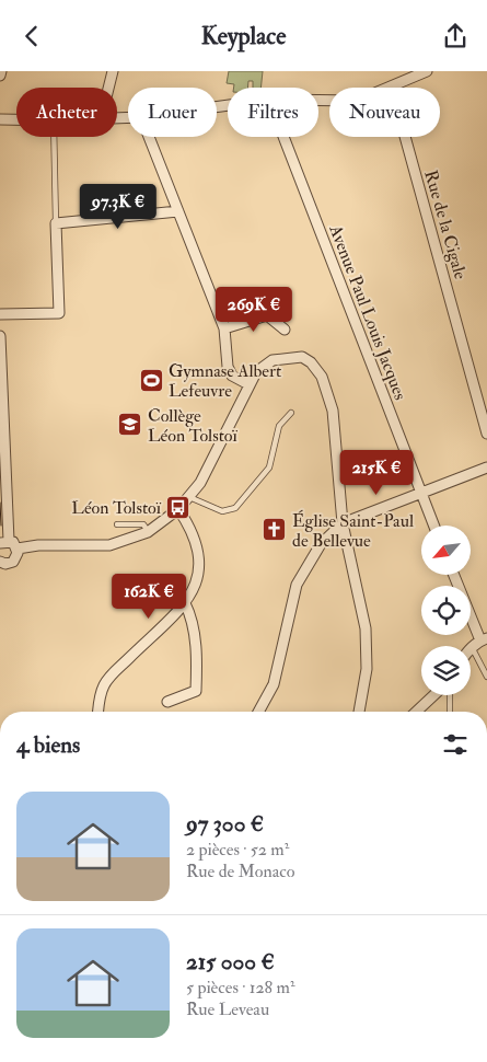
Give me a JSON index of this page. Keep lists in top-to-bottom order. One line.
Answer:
{"streets":{"street":["Rue de la Cigale","Avenue Paul Louis Jacques"]},"places":{"sports":["Gymnase Albert Lefeuvre"],"school or university":["Collège Léon Tolstoï"],"bus stop":["Léon Tolstoï"],"church":["Église Saint-Paul de Bellevue"]},"north":"bottom left","page":{"header":"Keyplace","chip":["Acheter","Louer","Filtres","Nouveau"],"price":["97.3K €","269K €","215K €","162K €"],"heading":"4 biens","list":[{"name":"97 300 €","note":"2 pièces · 52 m² · Rue de Monaco"},{"name":"215 000 €","note":"5 pièces · 128 m² · Rue Leveau"}]}}
